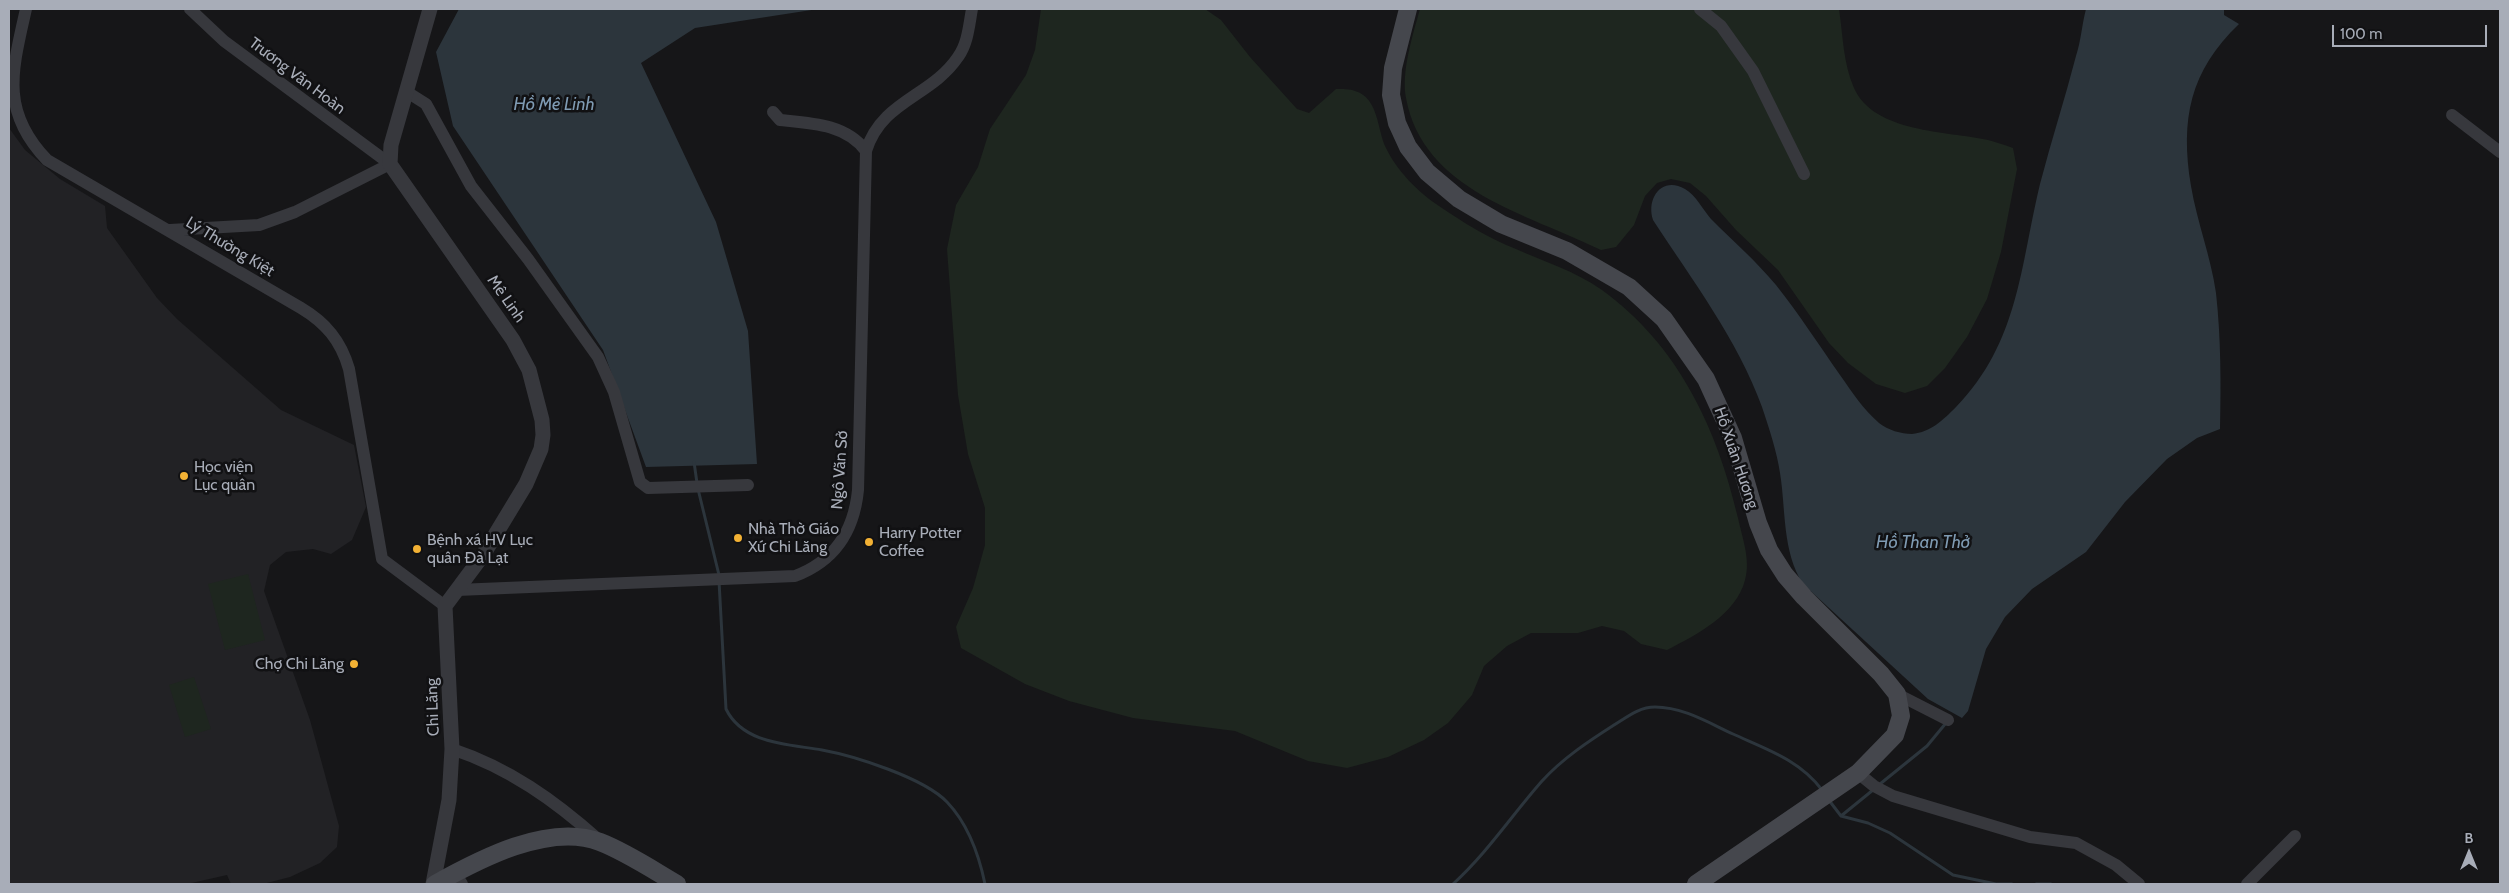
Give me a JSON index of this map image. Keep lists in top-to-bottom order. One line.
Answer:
{"streets":{"main road":["Hồ Xuân Hương"],"street":["Trương Văn Hoàn","Lý Thường Kiệt","Mê Linh","Ngô Văn Sở","Chi Lăng"]},"crossings":[["Trương Văn Hoàn","Mê Linh"],["Lý Thường Kiệt","Mê Linh"],["Lý Thường Kiệt","Chi Lăng"],["Mê Linh","Ngô Văn Sở"],["Mê Linh","Chi Lăng"]],"water":["Hồ Mê Linh","Hồ Than Thở"],"places":["Học viện Lục quân","Nhà Thờ Giáo Xứ Chi Lăng","Harry Potter Coffee","Bệnh xá HV Lục quân Đà Lạt","Chợ Chi Lăng"],"scale_bar":"100 m","north":"top"}
